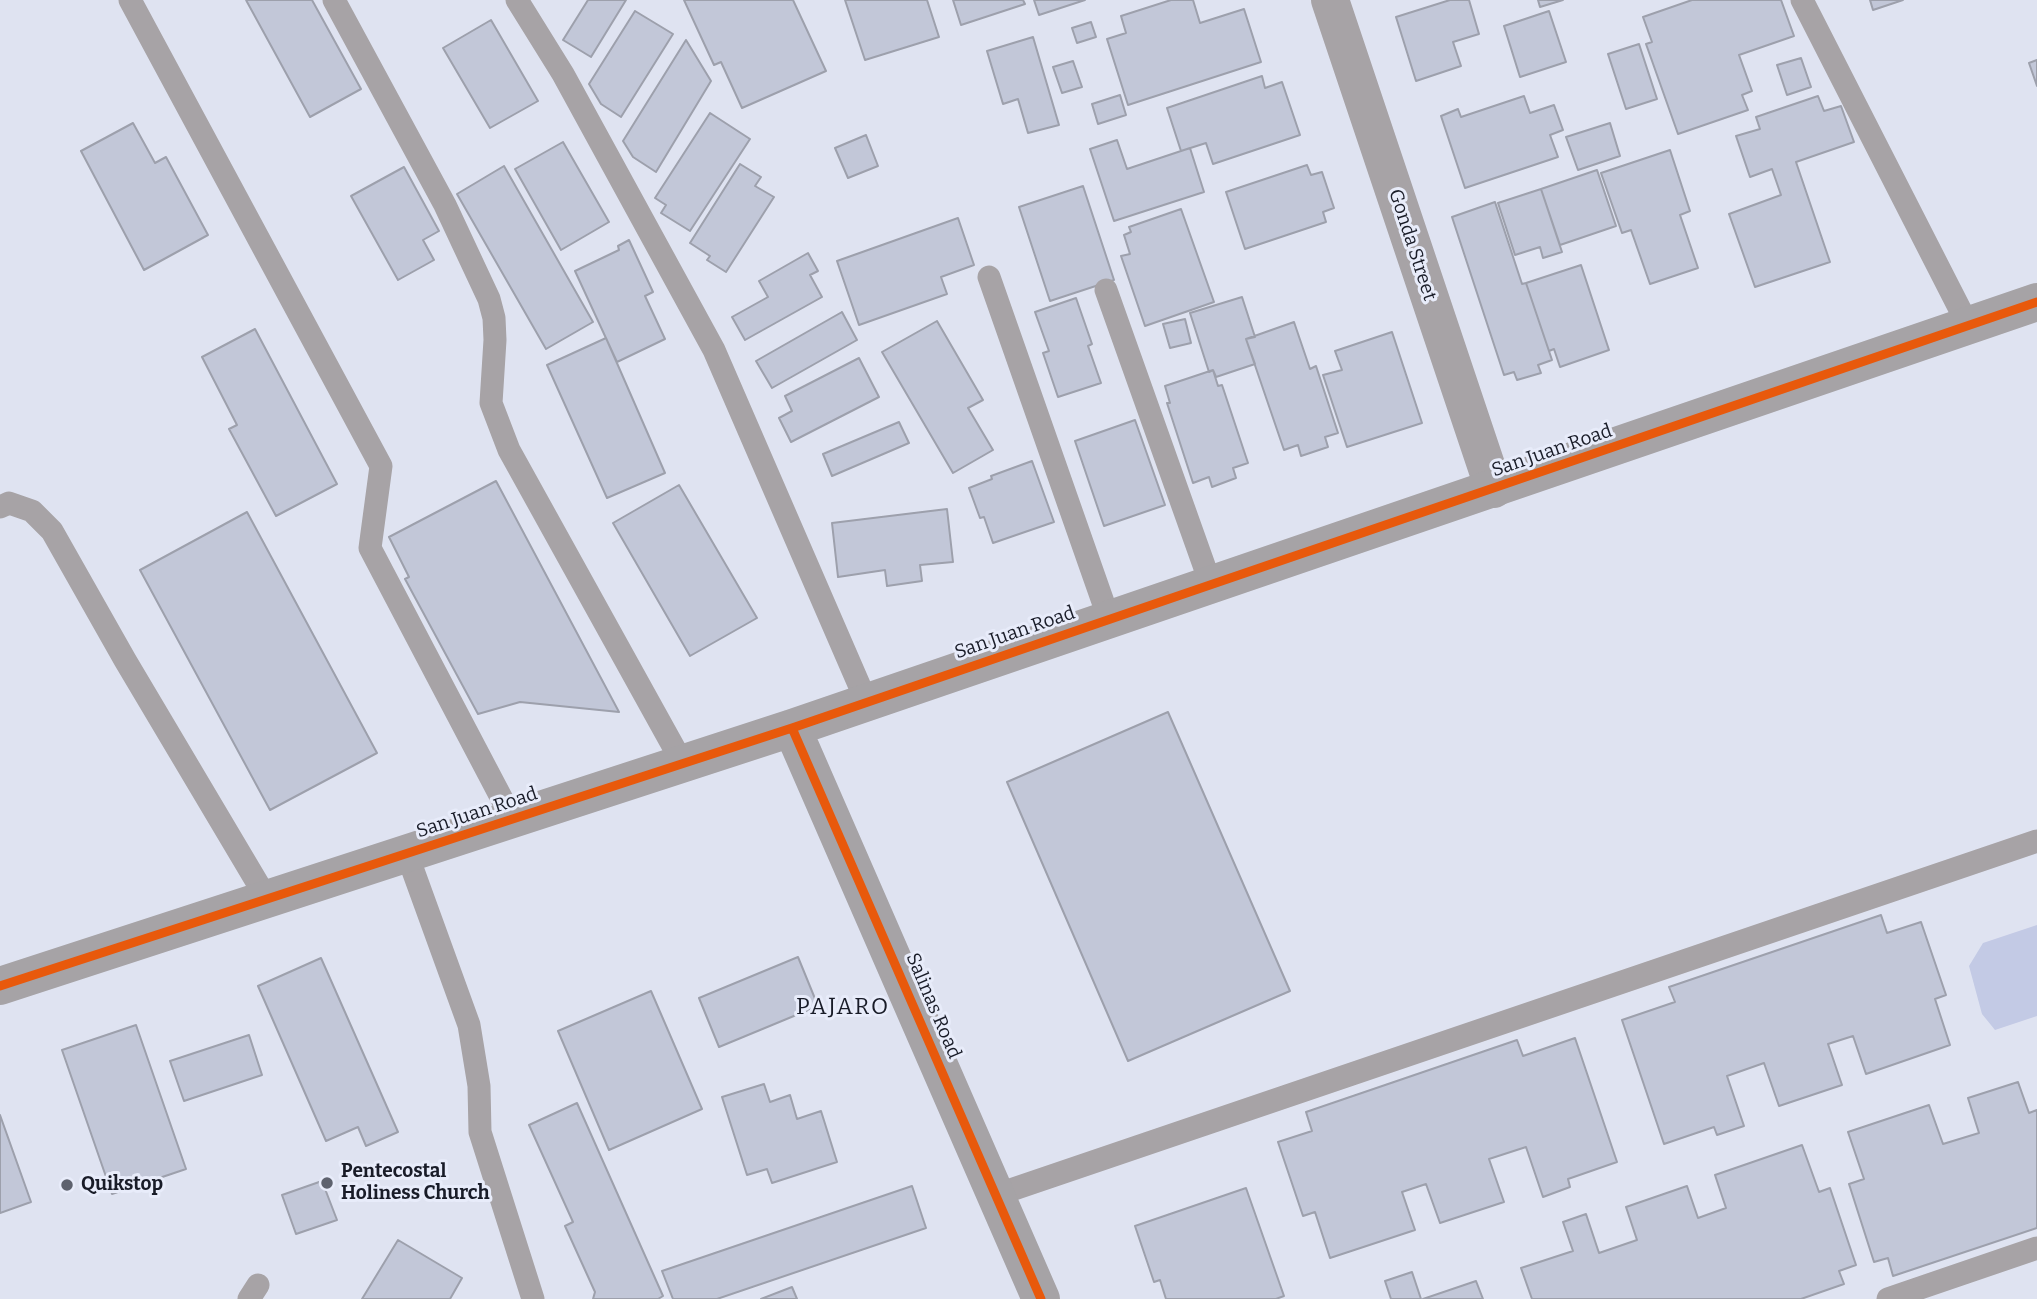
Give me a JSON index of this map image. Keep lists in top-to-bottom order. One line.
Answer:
{"streets":{"main road":["San Juan Road","Salinas Road"],"street":["Gonda Street"]},"crossings":[["Gonda Street","San Juan Road"],["San Juan Road","Salinas Road"]],"districts":["PAJARO"],"places":["Pentecostal Holiness Church","Quikstop"]}
